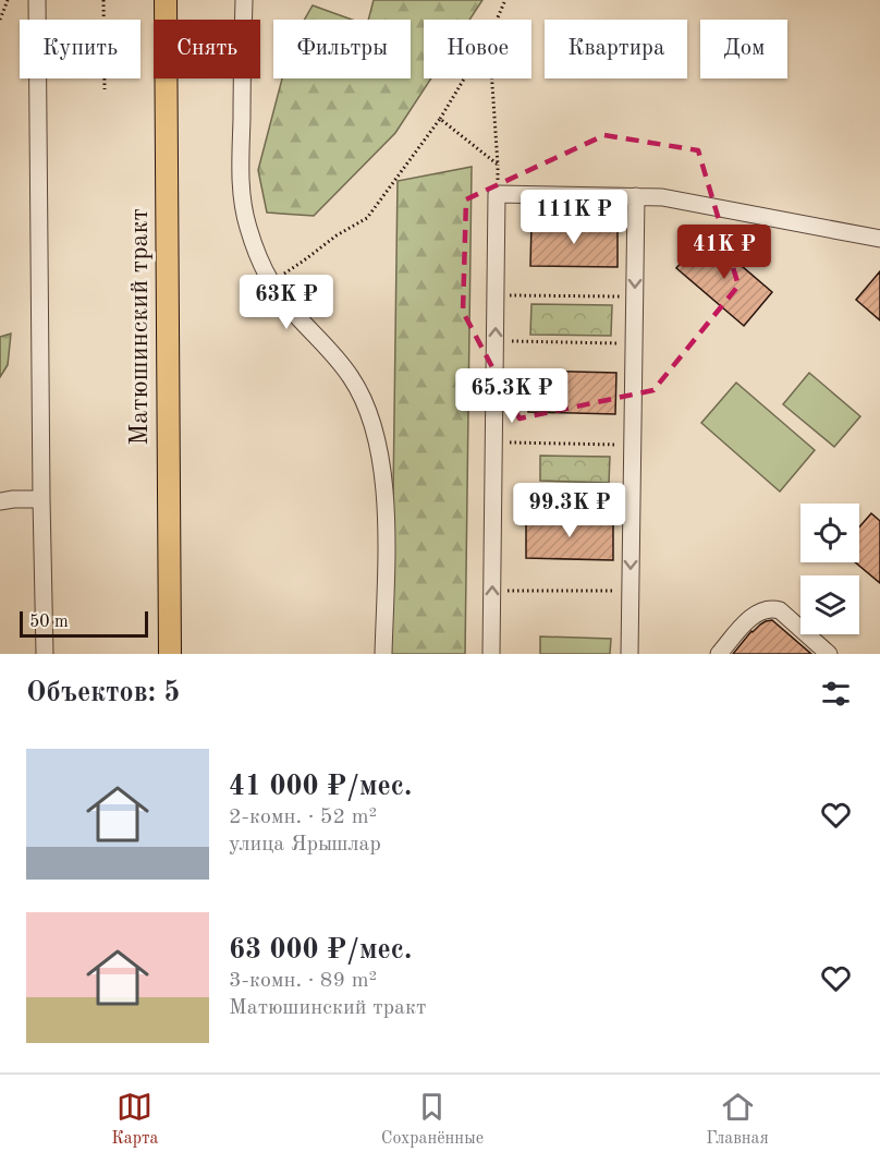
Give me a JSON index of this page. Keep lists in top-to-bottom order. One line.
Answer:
{"streets":{"main road":["Матюшинский тракт"]},"scale_bar":"50 m","page":{"chip":["Купить","Снять","Фильтры","Новое","Квартира","Дом"],"price":["111K ₽","41K ₽","63K ₽","65.3K ₽","99.3K ₽"],"scale":"50 m","heading":"Объектов: 5","list":[{"name":"41 000 ₽/мес.","note":"2-комн. · 52 m² · улица Ярышлар"},{"name":"63 000 ₽/мес.","note":"3-комн. · 89 m² · Матюшинский тракт"}],"tabs":["Карта","Сохранённые","Главная"]}}
